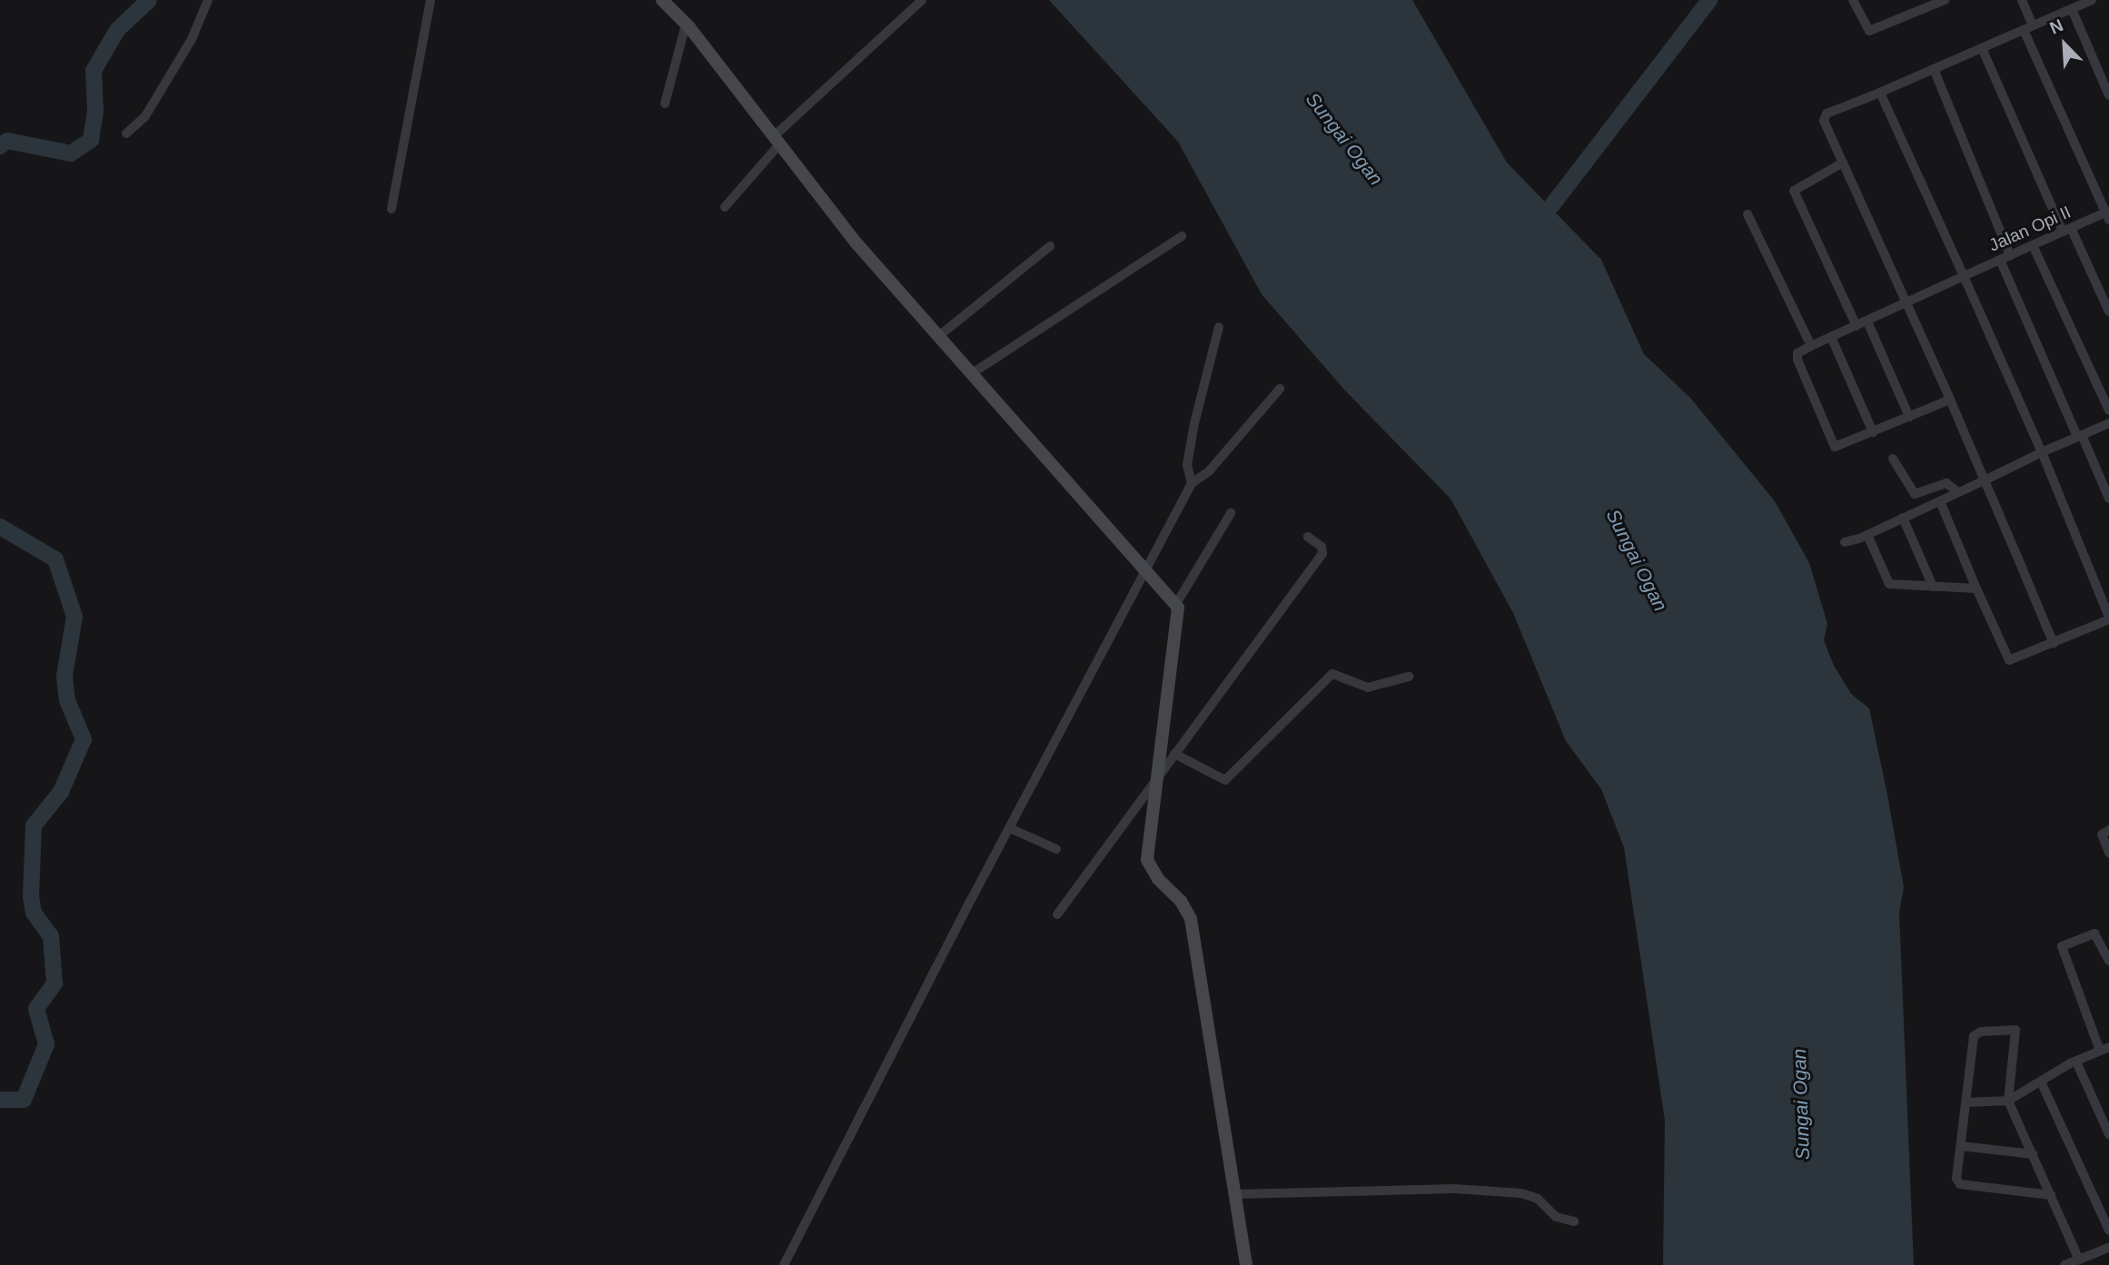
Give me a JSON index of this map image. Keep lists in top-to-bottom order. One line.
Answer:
{"streets":{"street":["Jalan Opi II"]},"water":["Sungai Ogan"],"north":"top left"}
